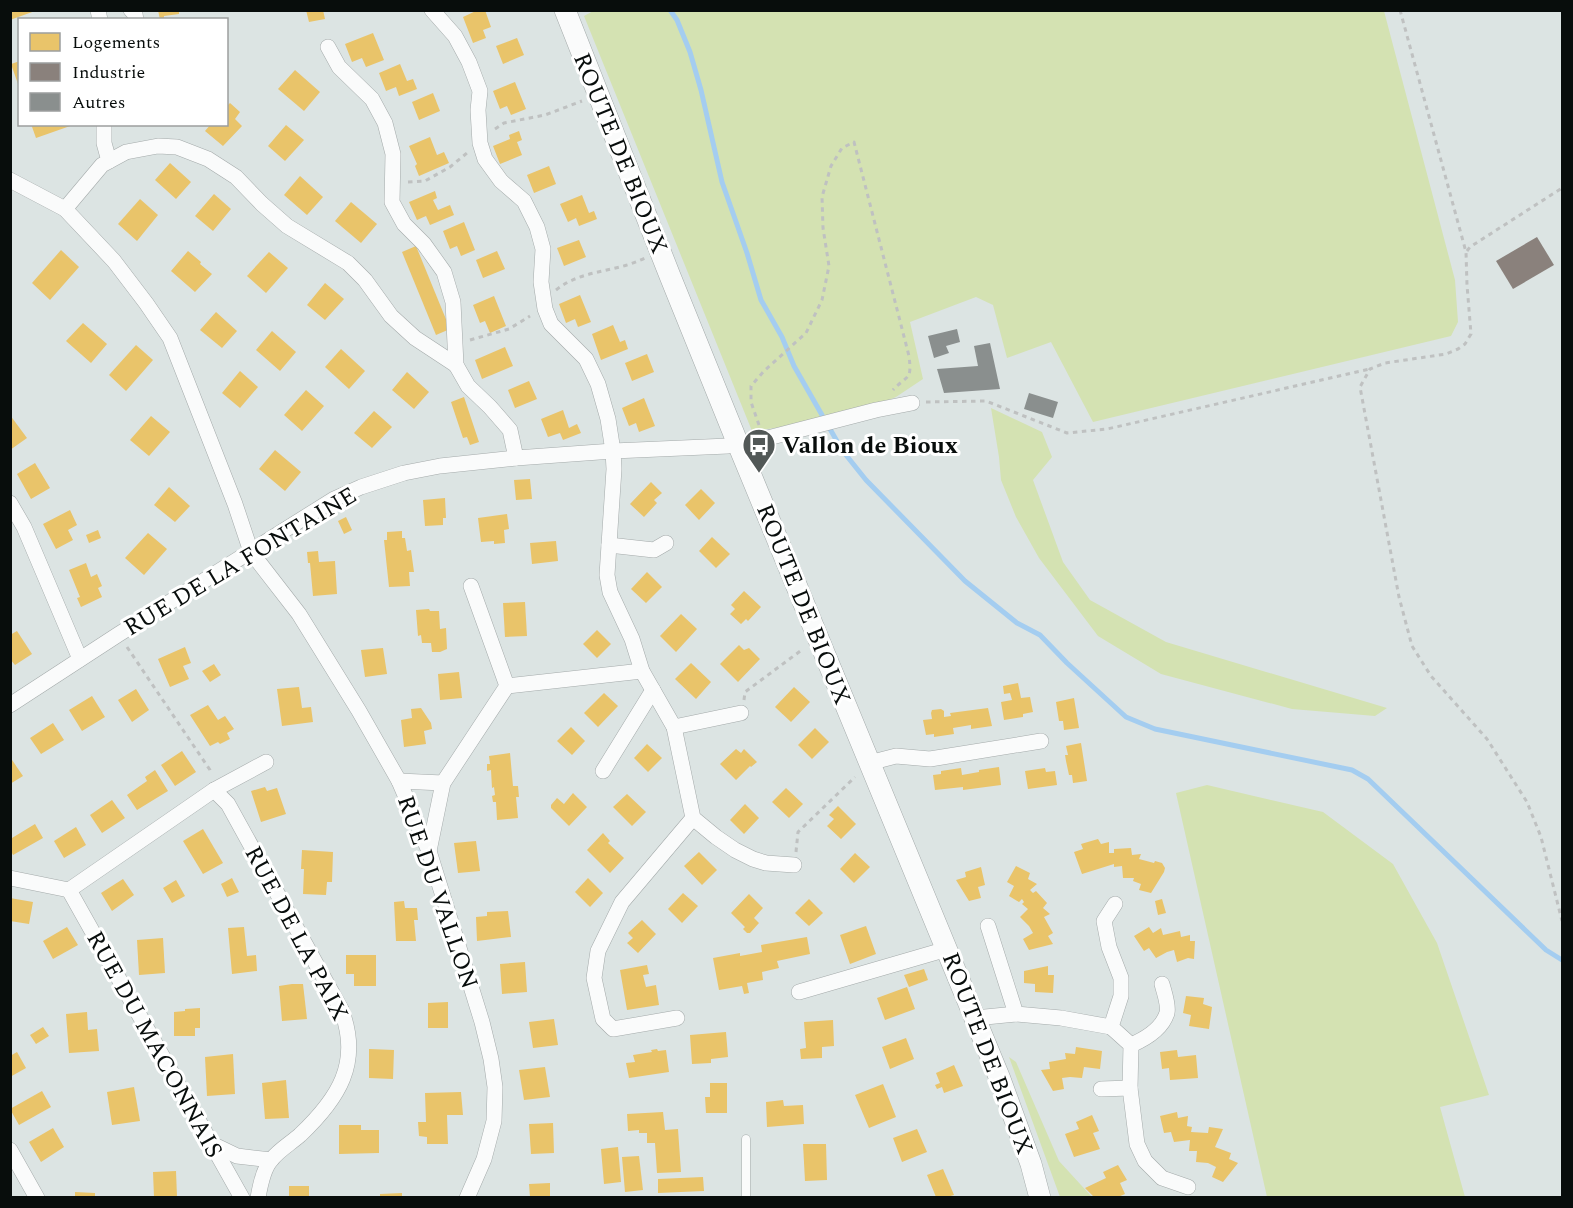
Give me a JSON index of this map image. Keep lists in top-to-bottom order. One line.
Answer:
{"streets":{"main road":["ROUTE DE BIOUX"],"street":["RUE DE LA FONTAINE","RUE DU VALLON","RUE DE LA PAIX","RUE DU MACONNAIS"]},"crossings":[["ROUTE DE BIOUX","RUE DE LA FONTAINE"],["RUE DE LA FONTAINE","RUE DU VALLON"]],"places":{"bus stop":["Vallon de Bioux"]},"legend":["Logements","Industrie","Autres"]}
